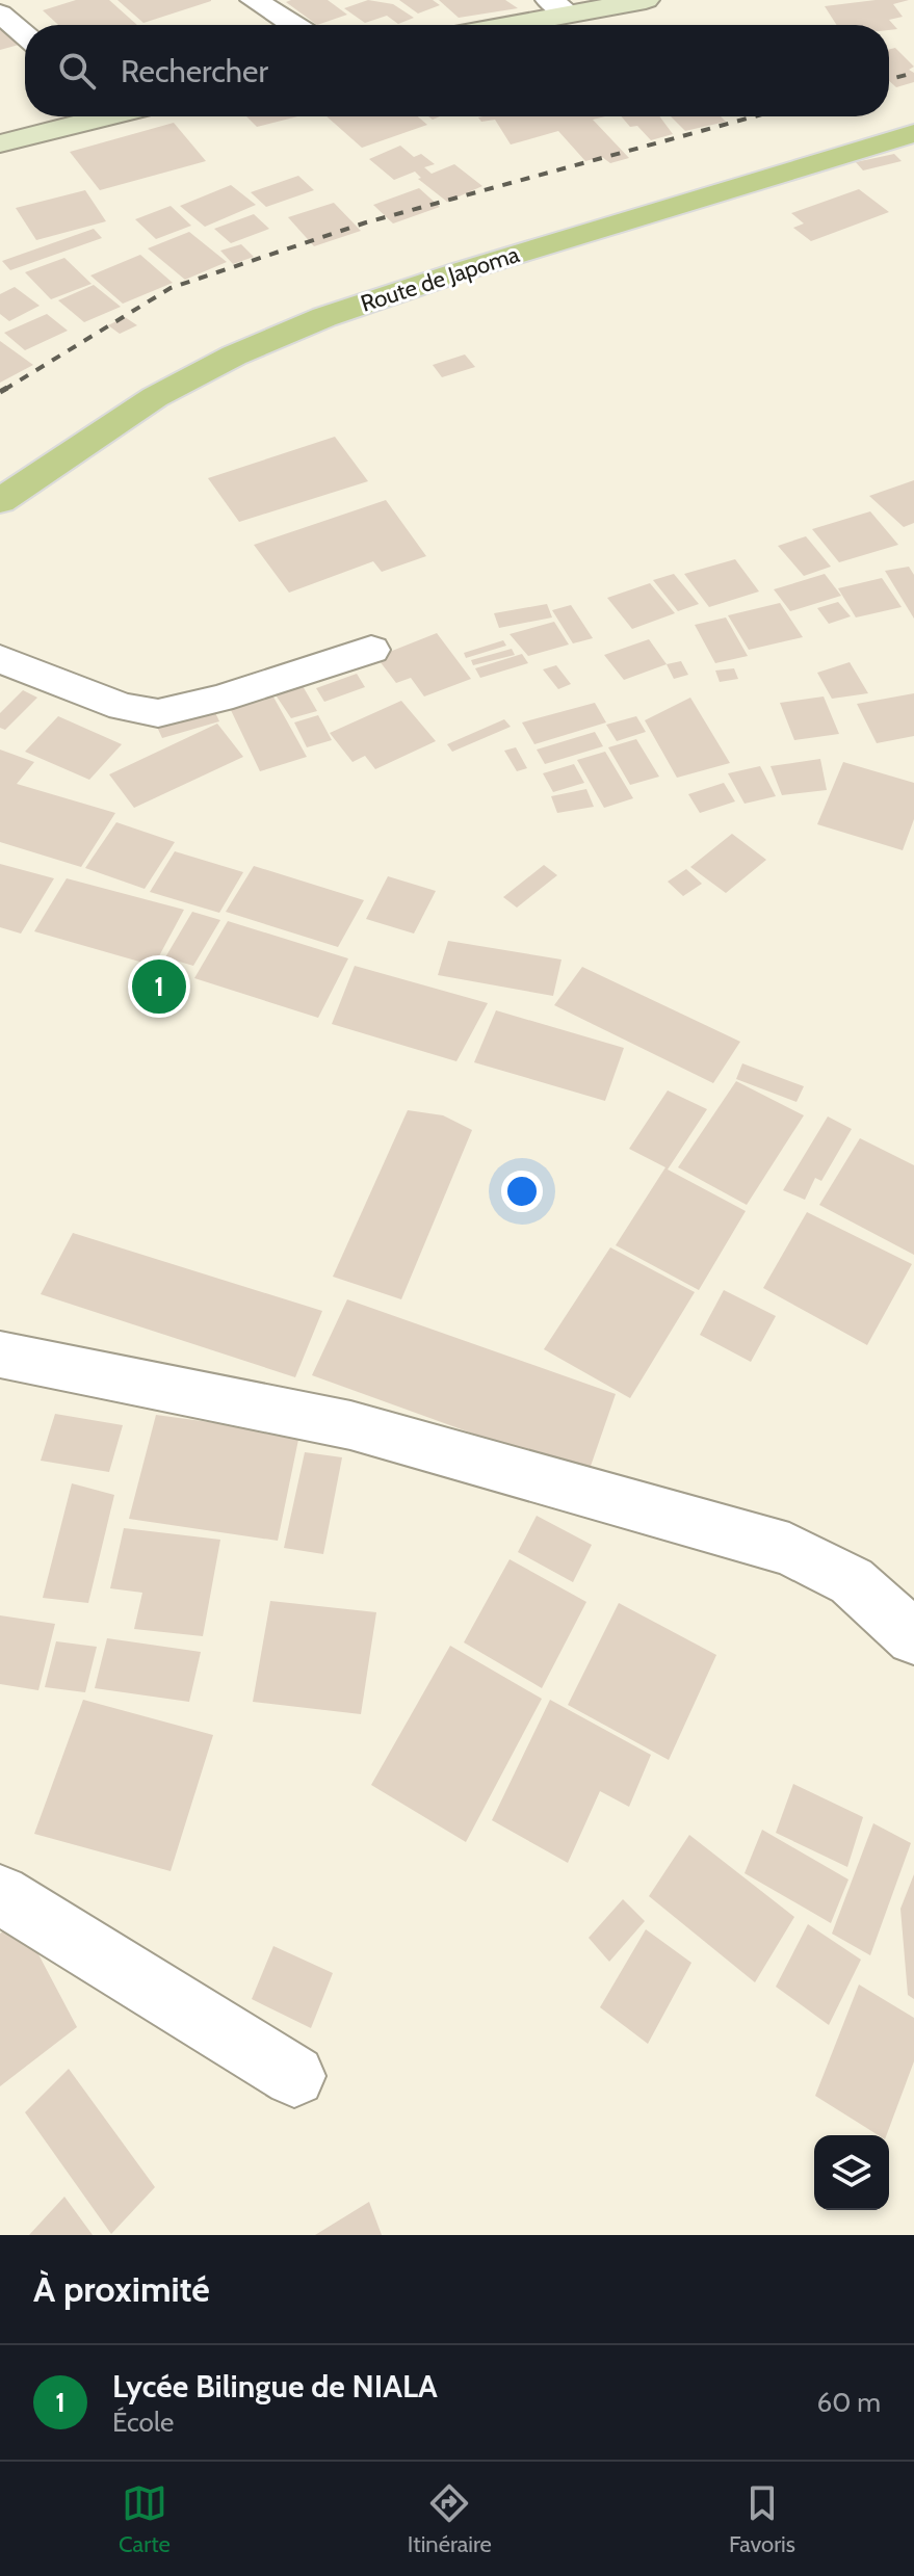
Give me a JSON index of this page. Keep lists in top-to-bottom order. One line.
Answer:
{"streets":{"main road":["Route de Japoma"]},"page":{"search":"Rechercher","pins":"1","heading":"À proximité","list":[{"mark":"1","name":"Lycée Bilingue de NIALA","note":"École","value":"60 m"}],"nav":["Carte","Itinéraire","Favoris"]}}
